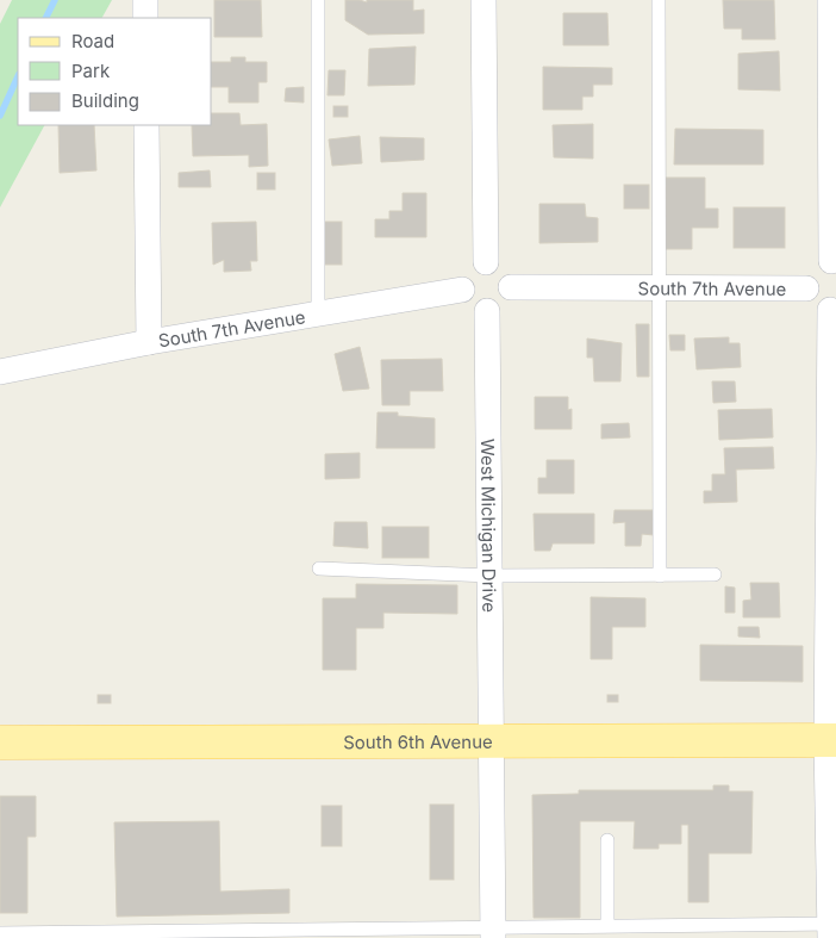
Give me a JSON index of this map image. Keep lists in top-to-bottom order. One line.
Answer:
{"streets":{"main road":["South 6th Avenue"],"street":["South 7th Avenue","West Michigan Drive"]},"crossings":[["South 7th Avenue","West Michigan Drive"],["West Michigan Drive","South 6th Avenue"]],"legend":["Road","Park","Building"]}
